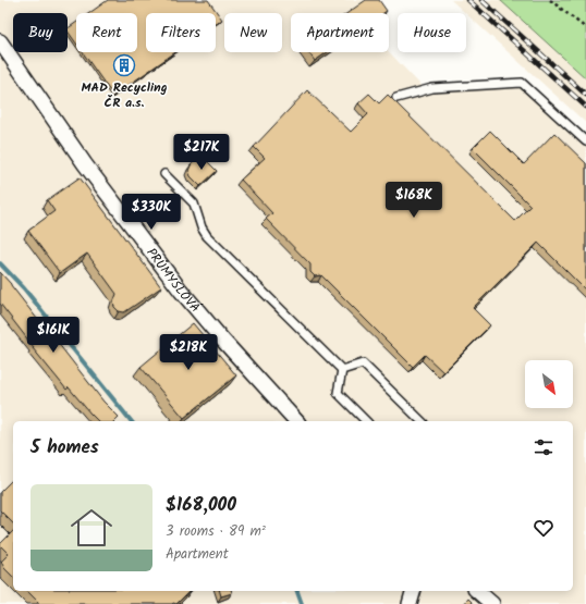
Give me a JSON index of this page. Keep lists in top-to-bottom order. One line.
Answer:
{"streets":{"street":["PRŮMYSLOVÁ"]},"places":{"building":["MAD Recycling ČR a.s."]},"north":"bottom right","page":{"chip":["Buy","Rent","Filters","New","Apartment","House"],"price":["$217K","$168K","$330K","$161K","$218K"],"heading":"5 homes","list":[{"name":"$168,000","note":"3 rooms · 89 m² · Apartment"}]}}
